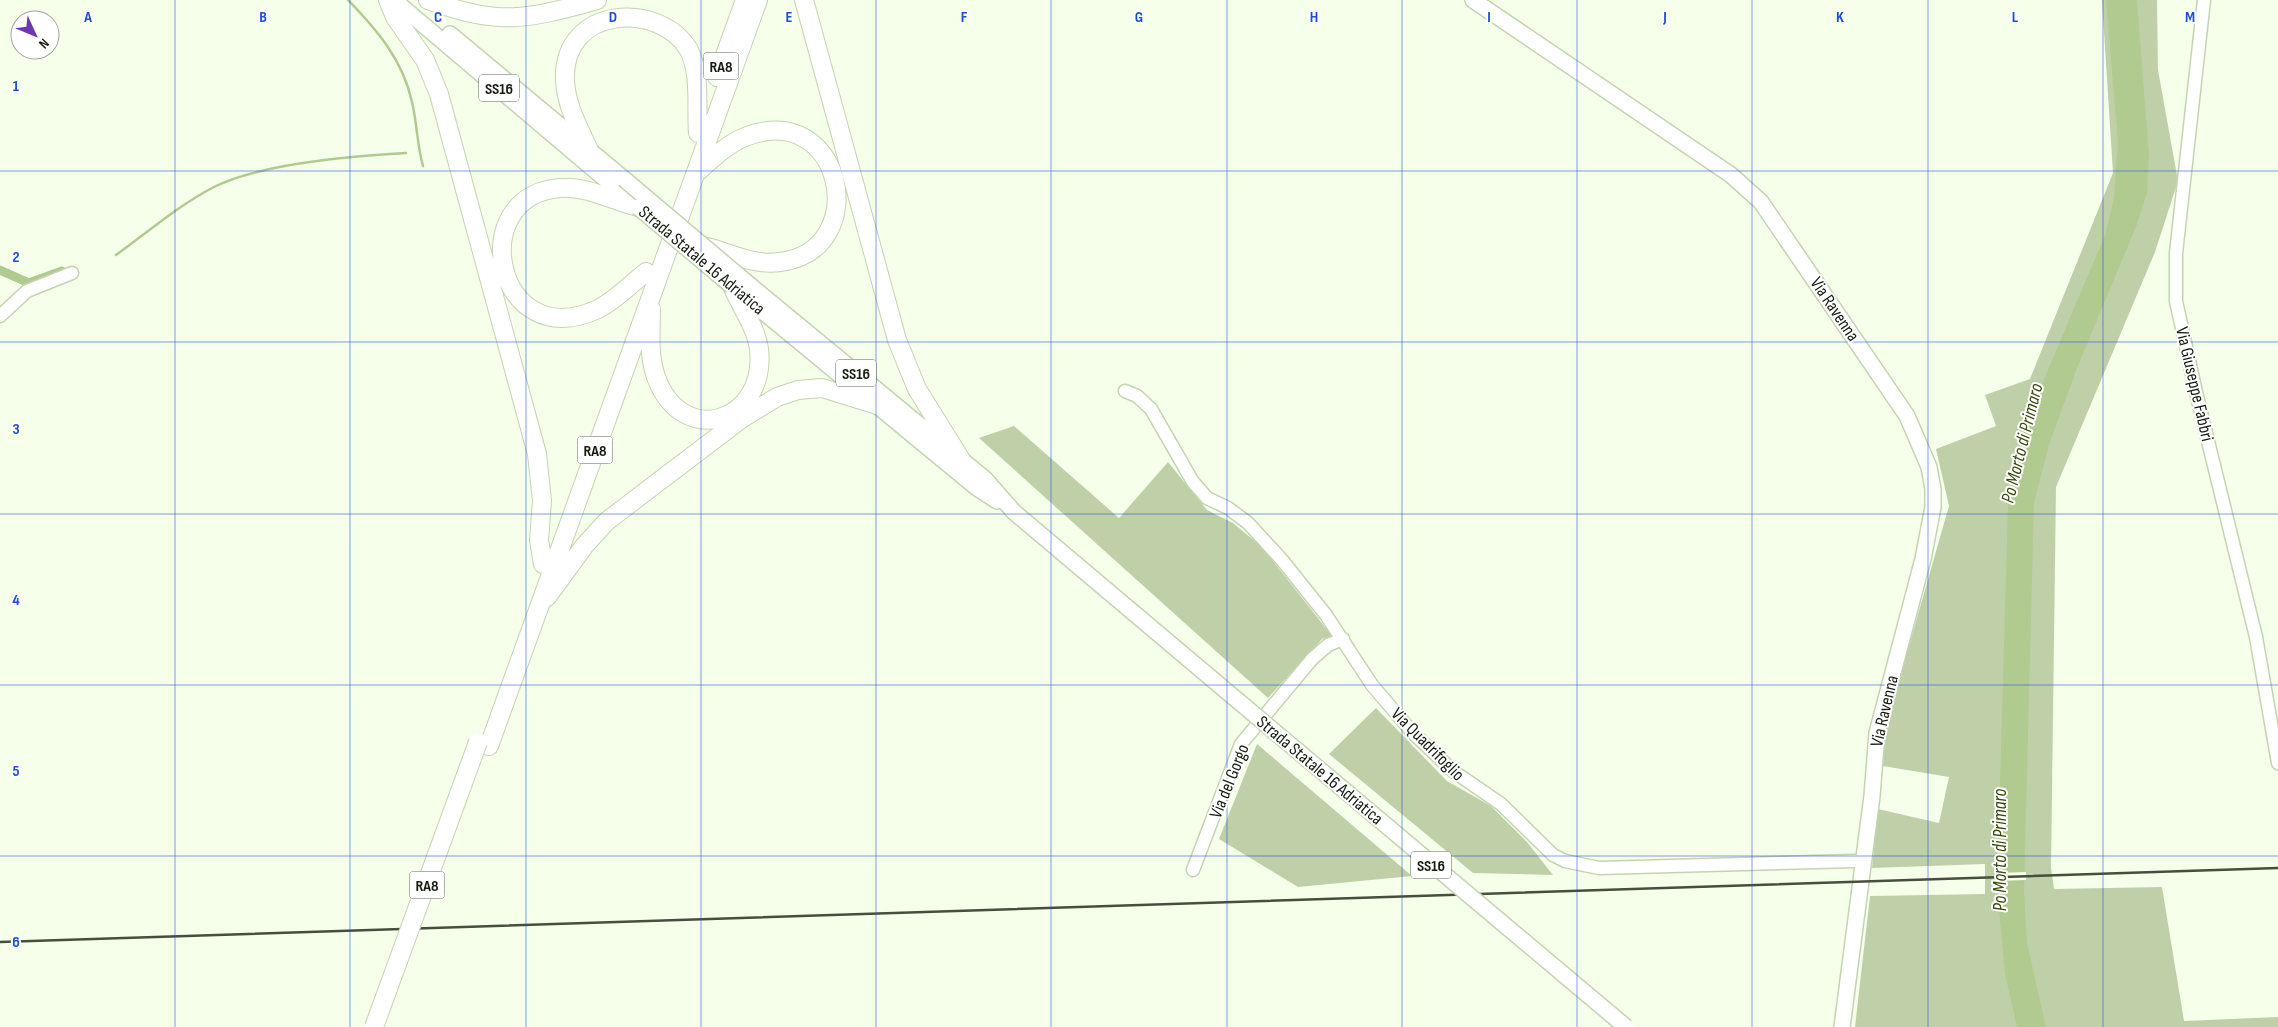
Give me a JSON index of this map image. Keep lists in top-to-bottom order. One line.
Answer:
{"streets":{"highway":["RA8"],"main road":["SS16","Strada Statale 16 Adriatica","Via Ravenna"],"street":["Via Giuseppe Fabbri","Via Quadrifoglio","Via del Gorgo"]},"crossings":[["Via Ravenna","Via Quadrifoglio"],["Via Quadrifoglio","Via del Gorgo"]],"water":["Po Morto di Primaro"],"north":"bottom right","grid":{"columns":["A","B","C","D","E","F","G","H","I","J","K","L","M"],"rows":["1","2","3","4","5","6"]}}
